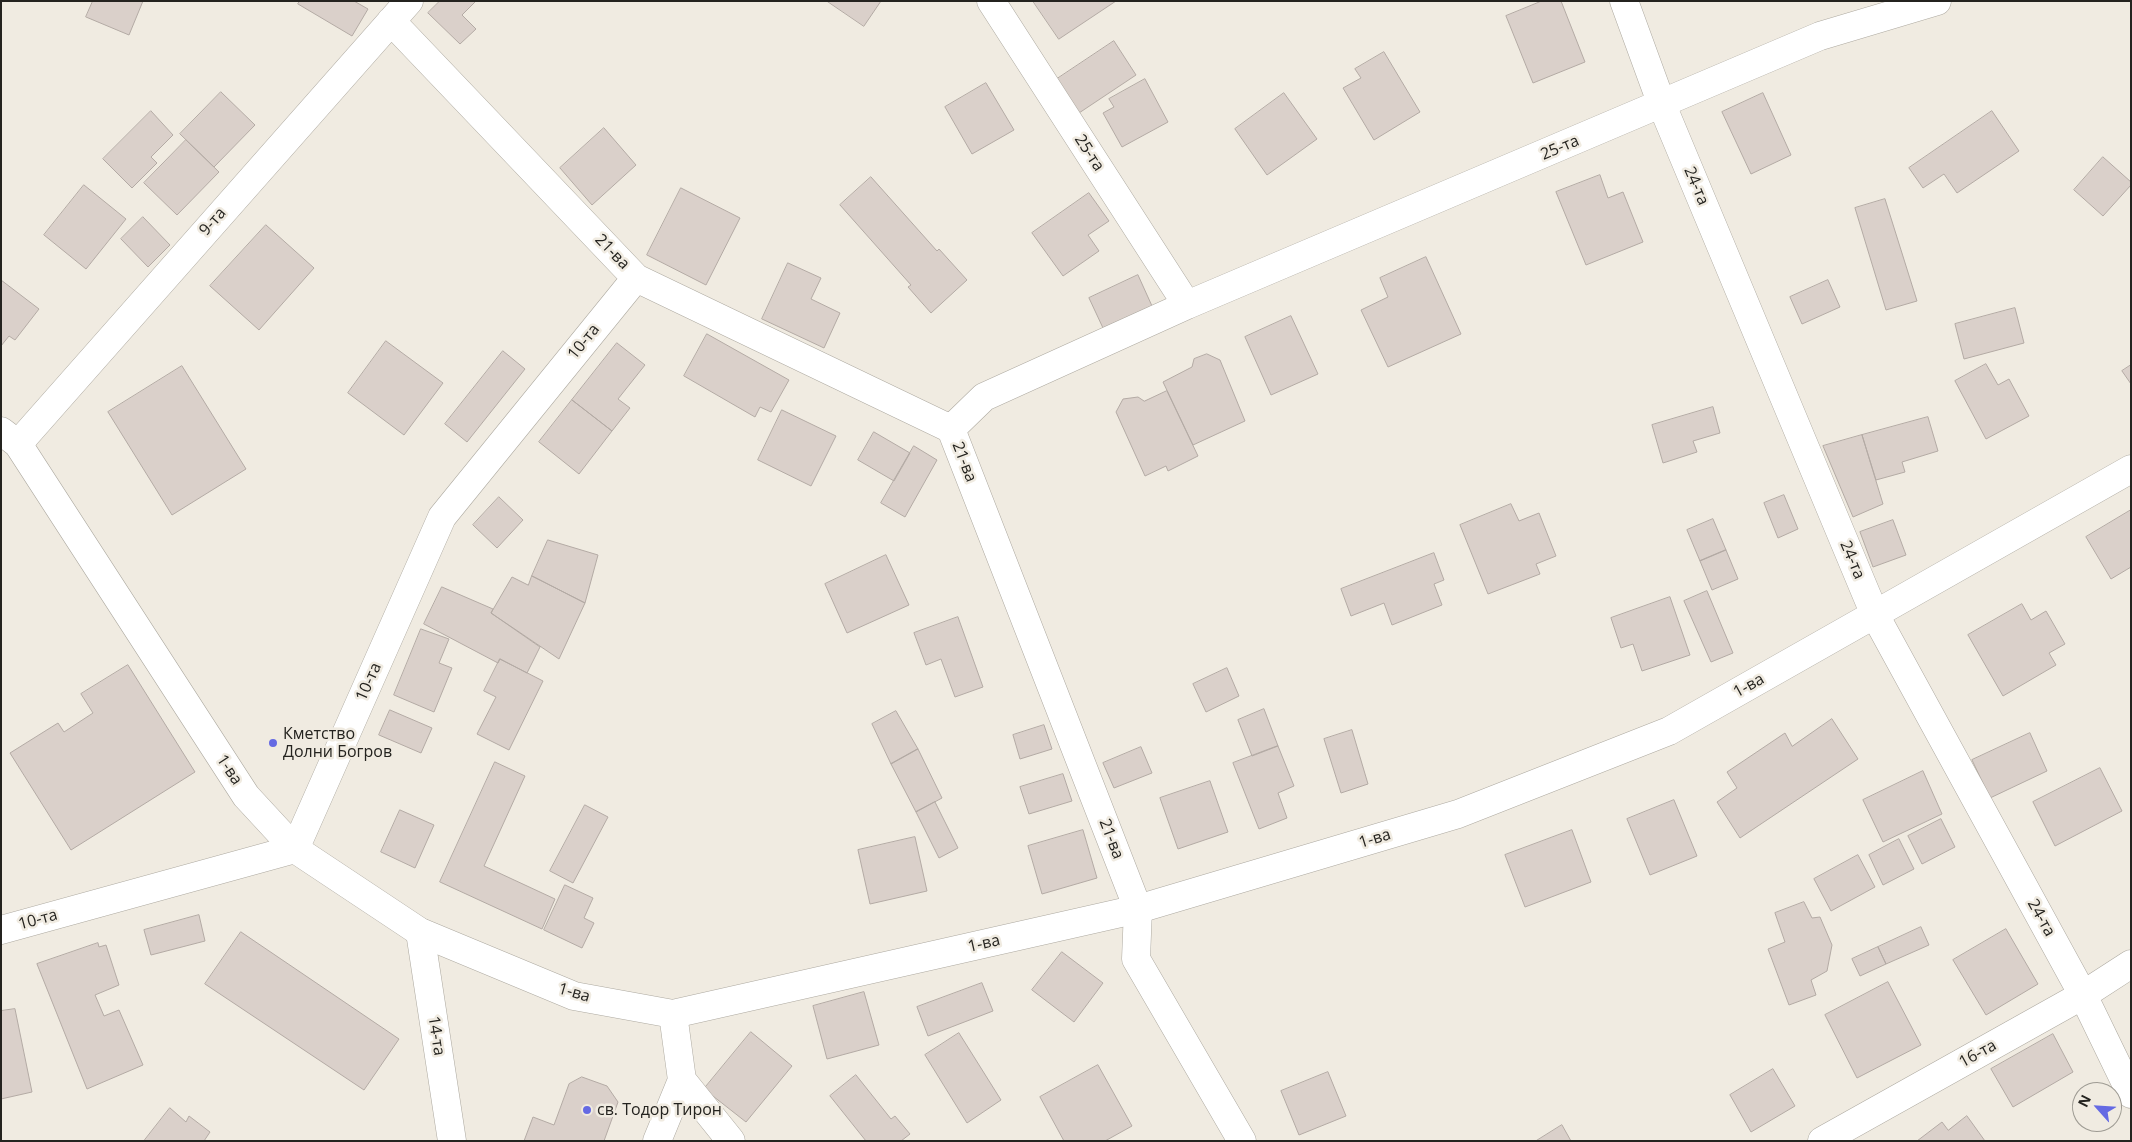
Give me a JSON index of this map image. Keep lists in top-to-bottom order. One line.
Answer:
{"streets":{"street":["25-та","24-та","9-та","21-ва","10-та","1-ва","14-та","16-та"]},"crossings":[["25-та","24-та"],["25-та","21-ва"],["24-та","1-ва"],["24-та","16-та"],["9-та","21-ва"],["9-та","1-ва"],["21-ва","10-та"],["21-ва","1-ва"],["10-та","1-ва"],["1-ва","14-та"]],"places":["Кметство Долни Богров","св. Тодор Тирон"],"north":"top left"}
